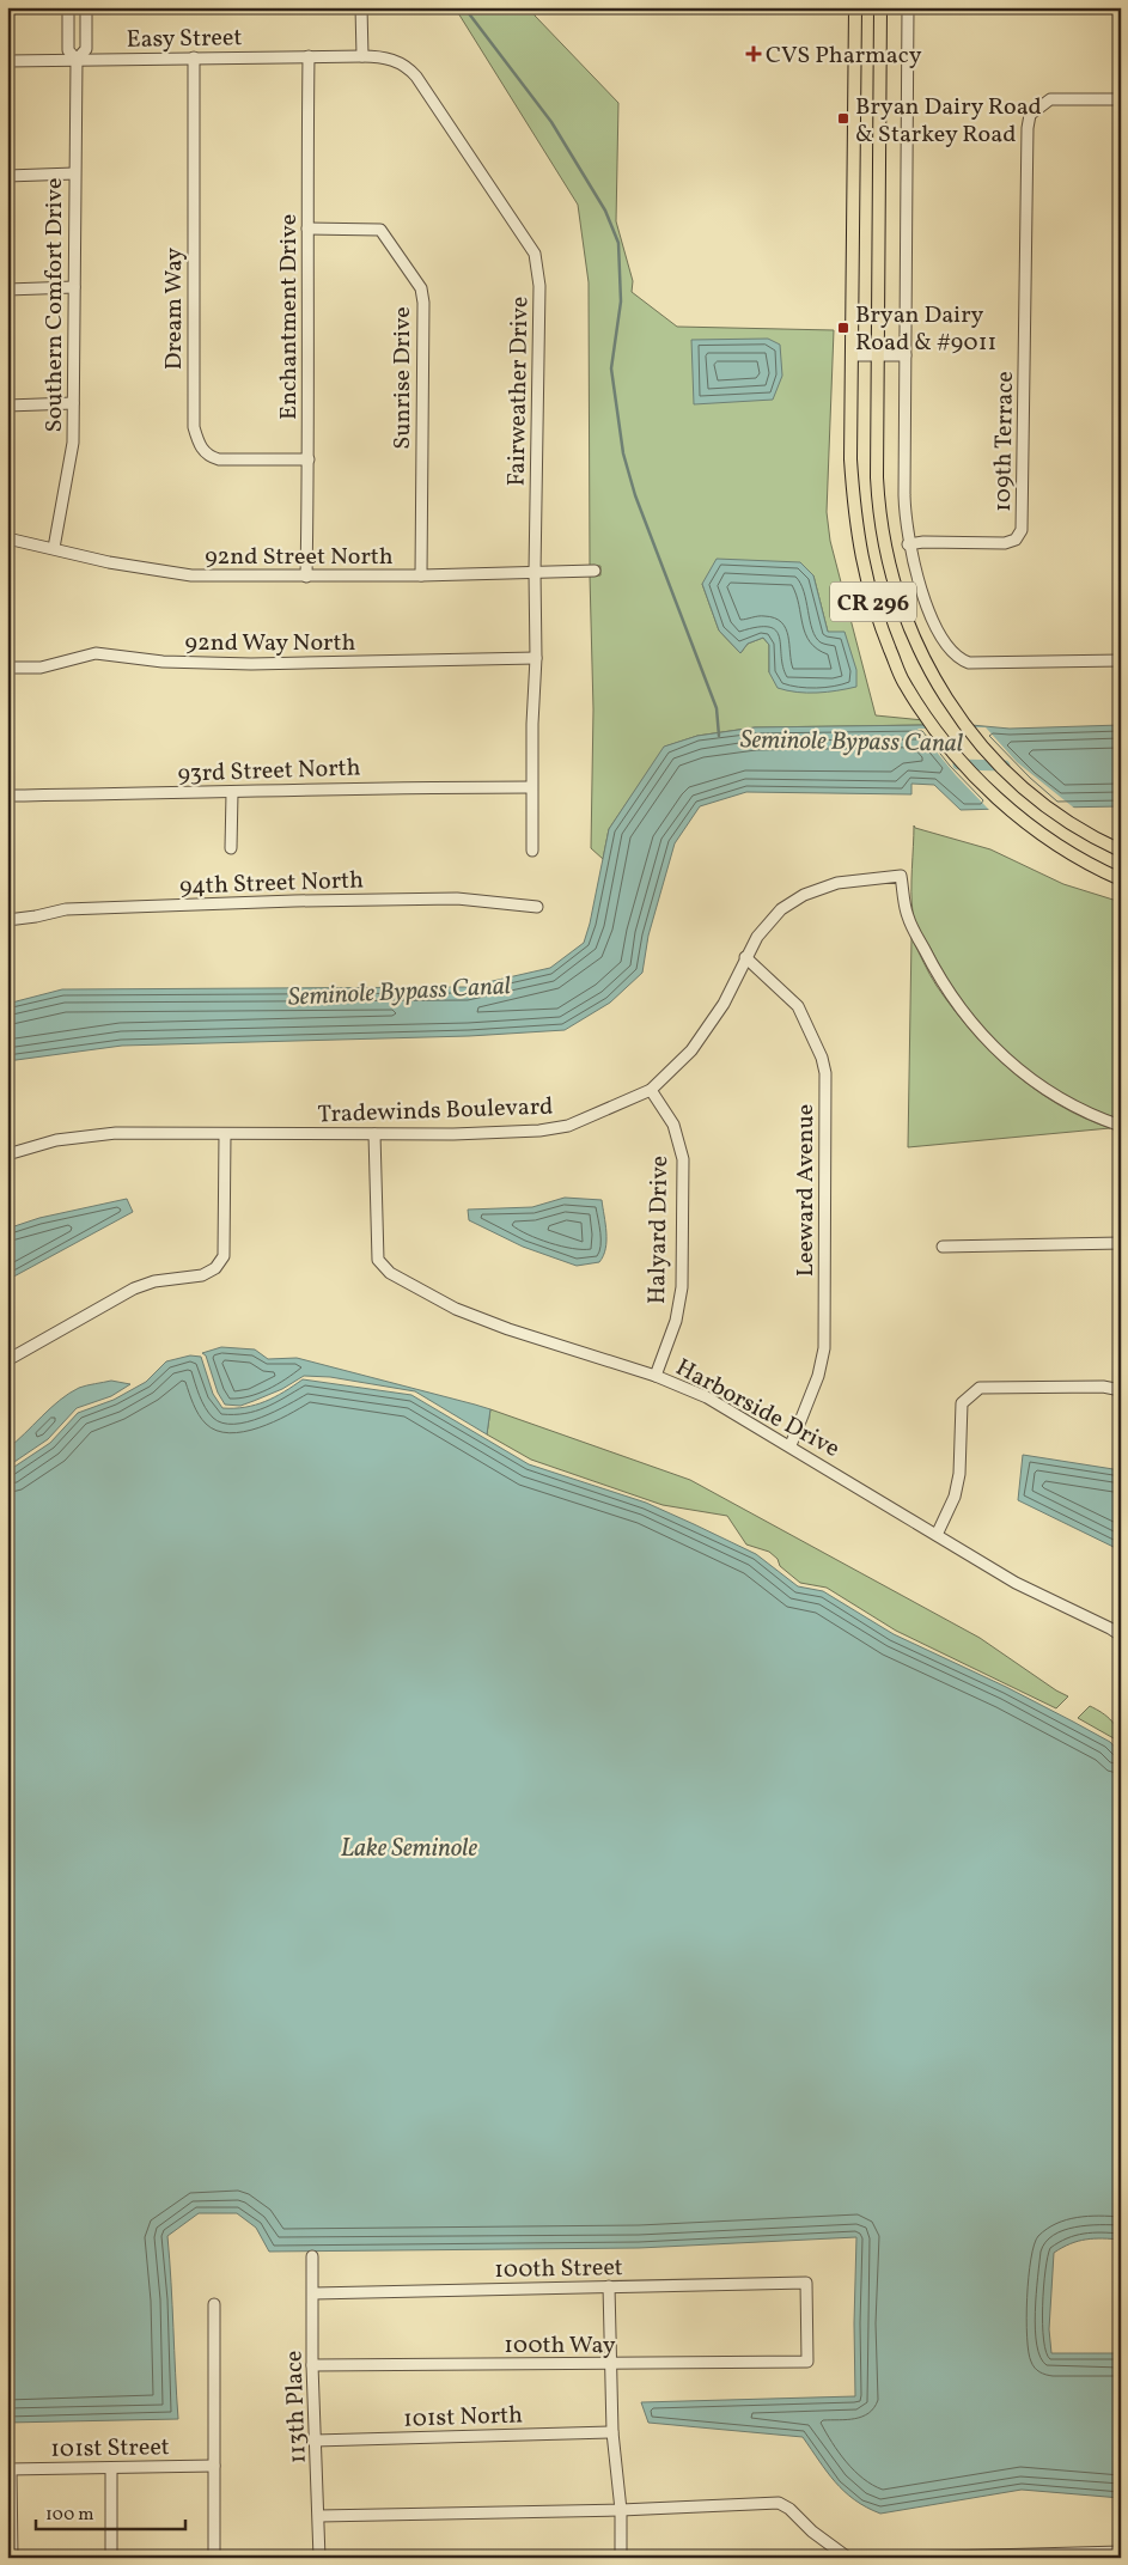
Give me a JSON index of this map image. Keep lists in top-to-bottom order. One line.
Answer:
{"streets":{"main road":["CR 296"],"street":["Easy Street","Southern Comfort Drive","Dream Way","Enchantment Drive","Sunrise Drive","Fairweather Drive","109th Terrace","92nd Street North","92nd Way North","93rd Street North","94th Street North","Tradewinds Boulevard","Leeward Avenue","Halyard Drive","Harborside Drive","100th Street","100th Way","113th Place","101st North","101st Street"]},"crossings":[["Easy Street","Southern Comfort Drive"],["Easy Street","Dream Way"],["Easy Street","Enchantment Drive"],["Easy Street","Fairweather Drive"],["Southern Comfort Drive","92nd Street North"],["Dream Way","Enchantment Drive"],["Enchantment Drive","Sunrise Drive"],["Enchantment Drive","92nd Street North"],["Sunrise Drive","92nd Street North"],["Fairweather Drive","92nd Street North"],["Fairweather Drive","92nd Way North"],["Fairweather Drive","93rd Street North"],["Tradewinds Boulevard","Leeward Avenue"],["Tradewinds Boulevard","Halyard Drive"],["Tradewinds Boulevard","Harborside Drive"],["Leeward Avenue","Harborside Drive"],["Halyard Drive","Harborside Drive"],["100th Street","100th Way"],["100th Street","113th Place"],["100th Way","113th Place"],["113th Place","101st North"]],"water":["Seminole Bypass Canal","Lake Seminole"],"places":{"health":["CVS Pharmacy"],"transit":["Bryan Dairy Road & Starkey Road","Bryan Dairy Road & #9011"]},"scale_bar":"100 m"}
